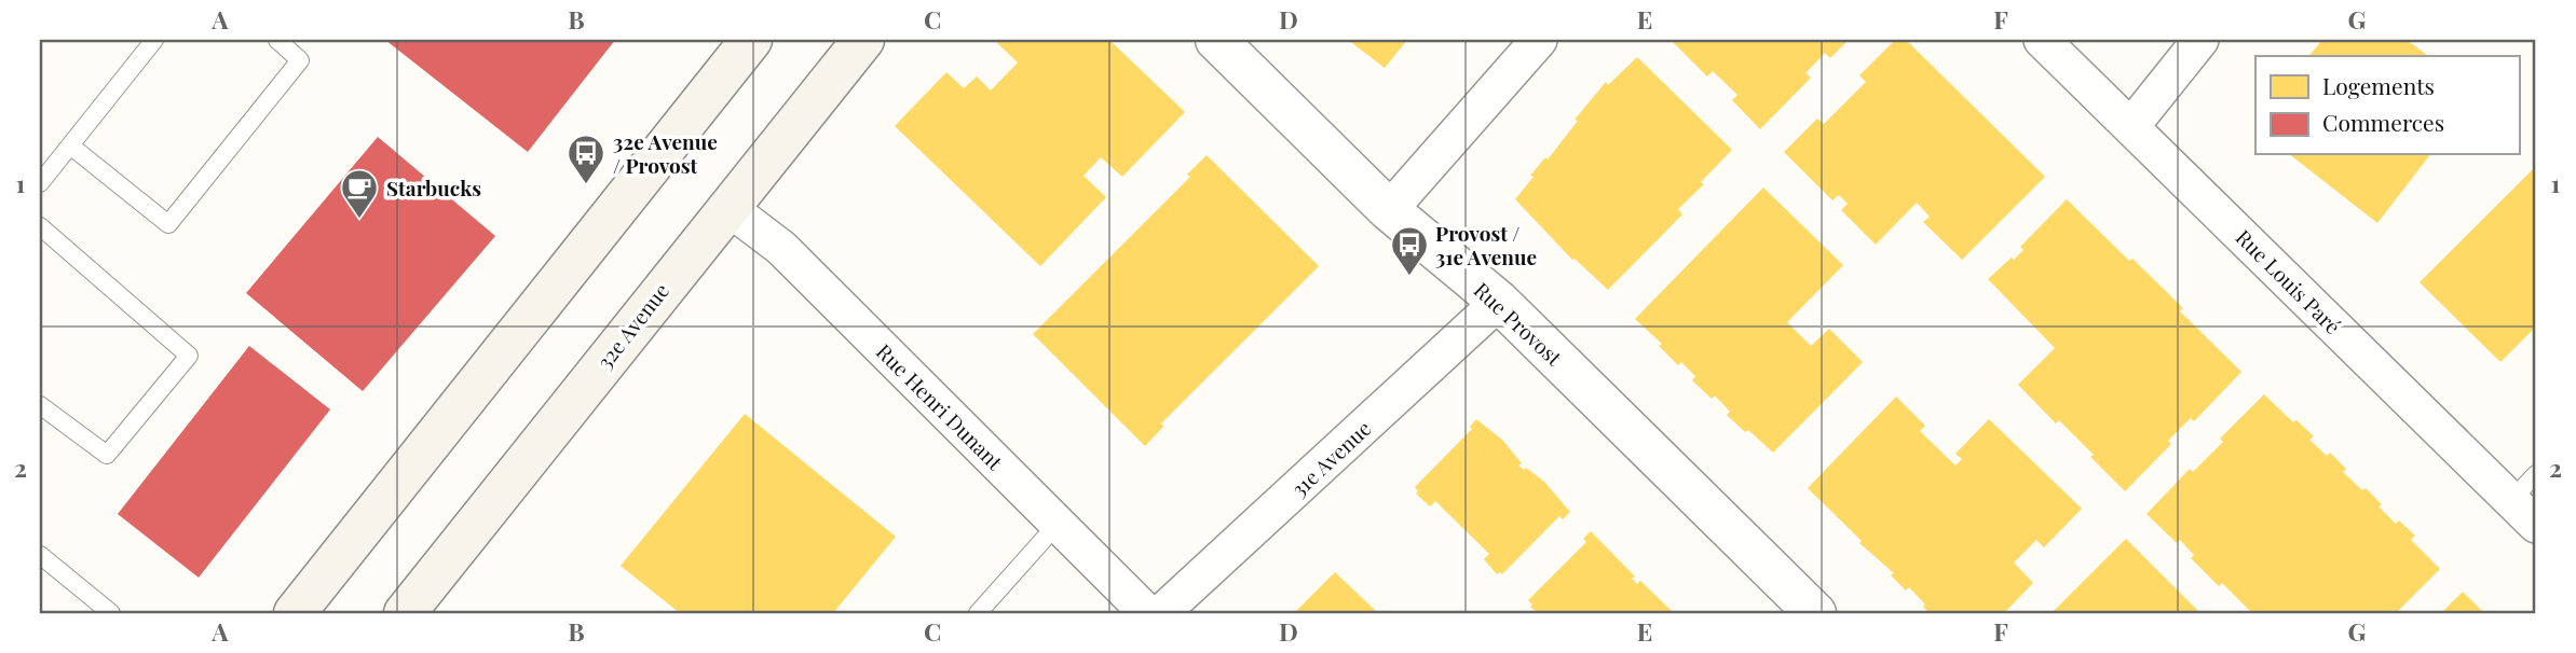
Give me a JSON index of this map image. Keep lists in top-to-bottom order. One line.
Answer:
{"streets":{"main road":["32e Avenue"],"street":["Rue Louis Paré","Rue Provost","Rue Henri Dunant","31e Avenue"]},"crossings":[["Rue Provost","31e Avenue"],["32e Avenue","Rue Henri Dunant"]],"places":{"bus stop":["32e Avenue / Provost","Provost / 31e Avenue"],"cafe":["Starbucks"]},"legend":["Logements","Commerces"],"grid":{"columns":["A","B","C","D","E","F","G"],"rows":["1","2"]}}
